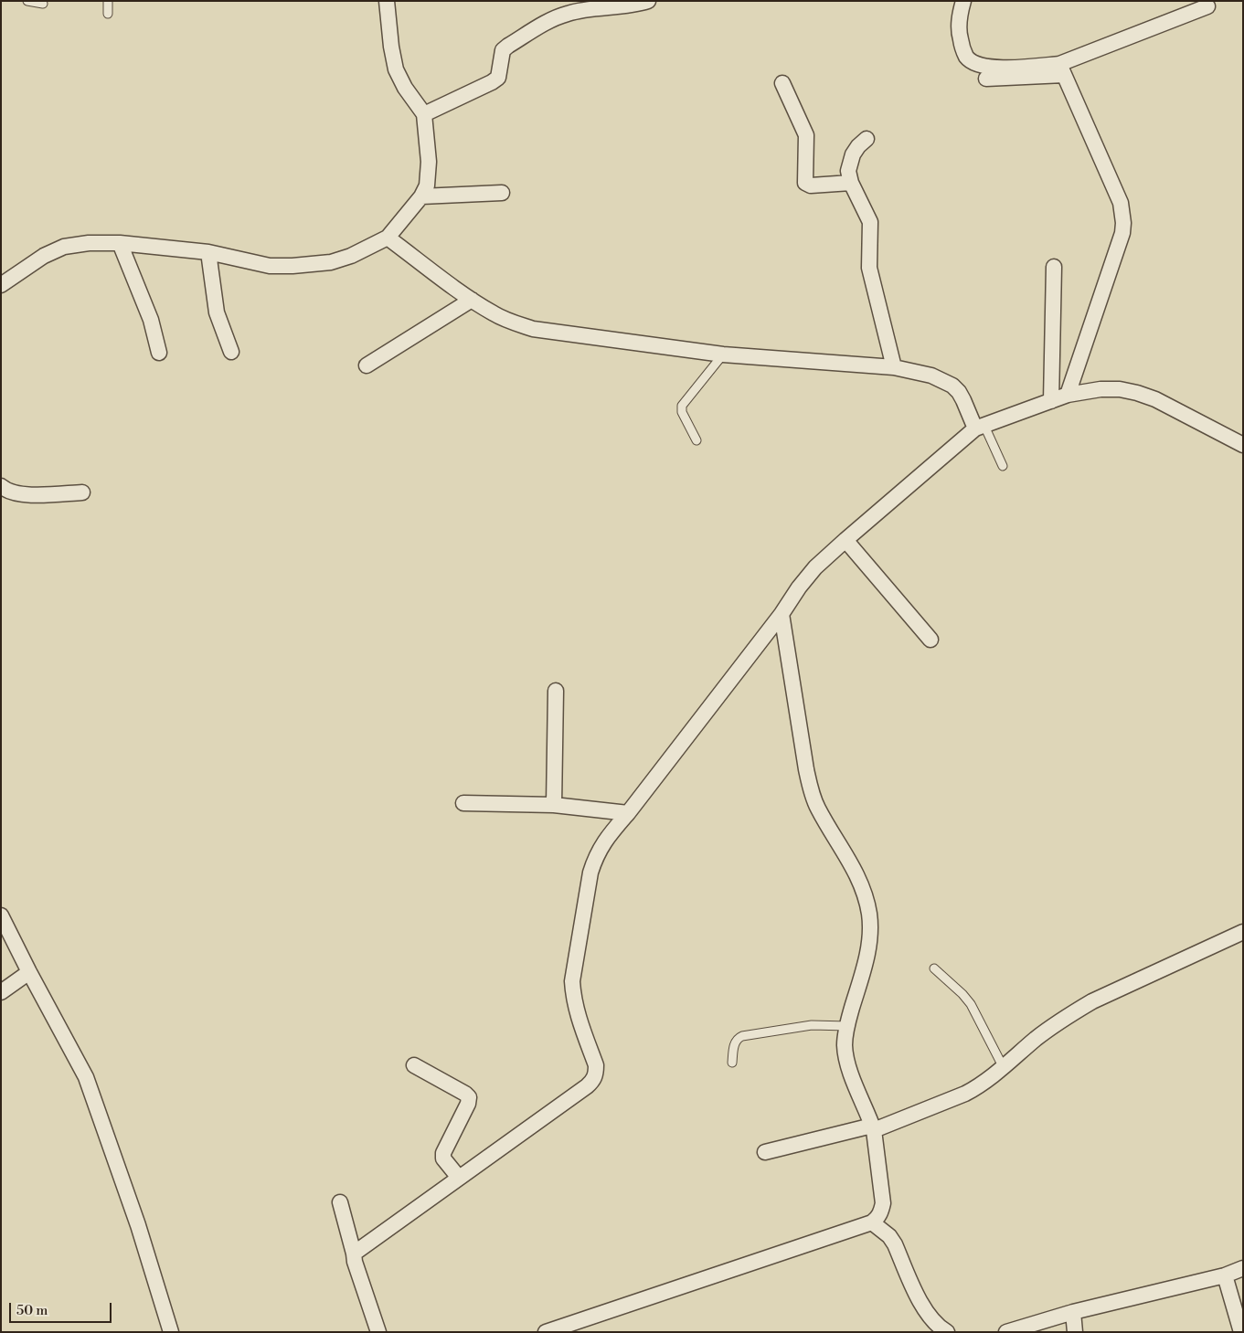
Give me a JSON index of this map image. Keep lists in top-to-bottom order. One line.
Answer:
{"scale_bar":"50 m"}
